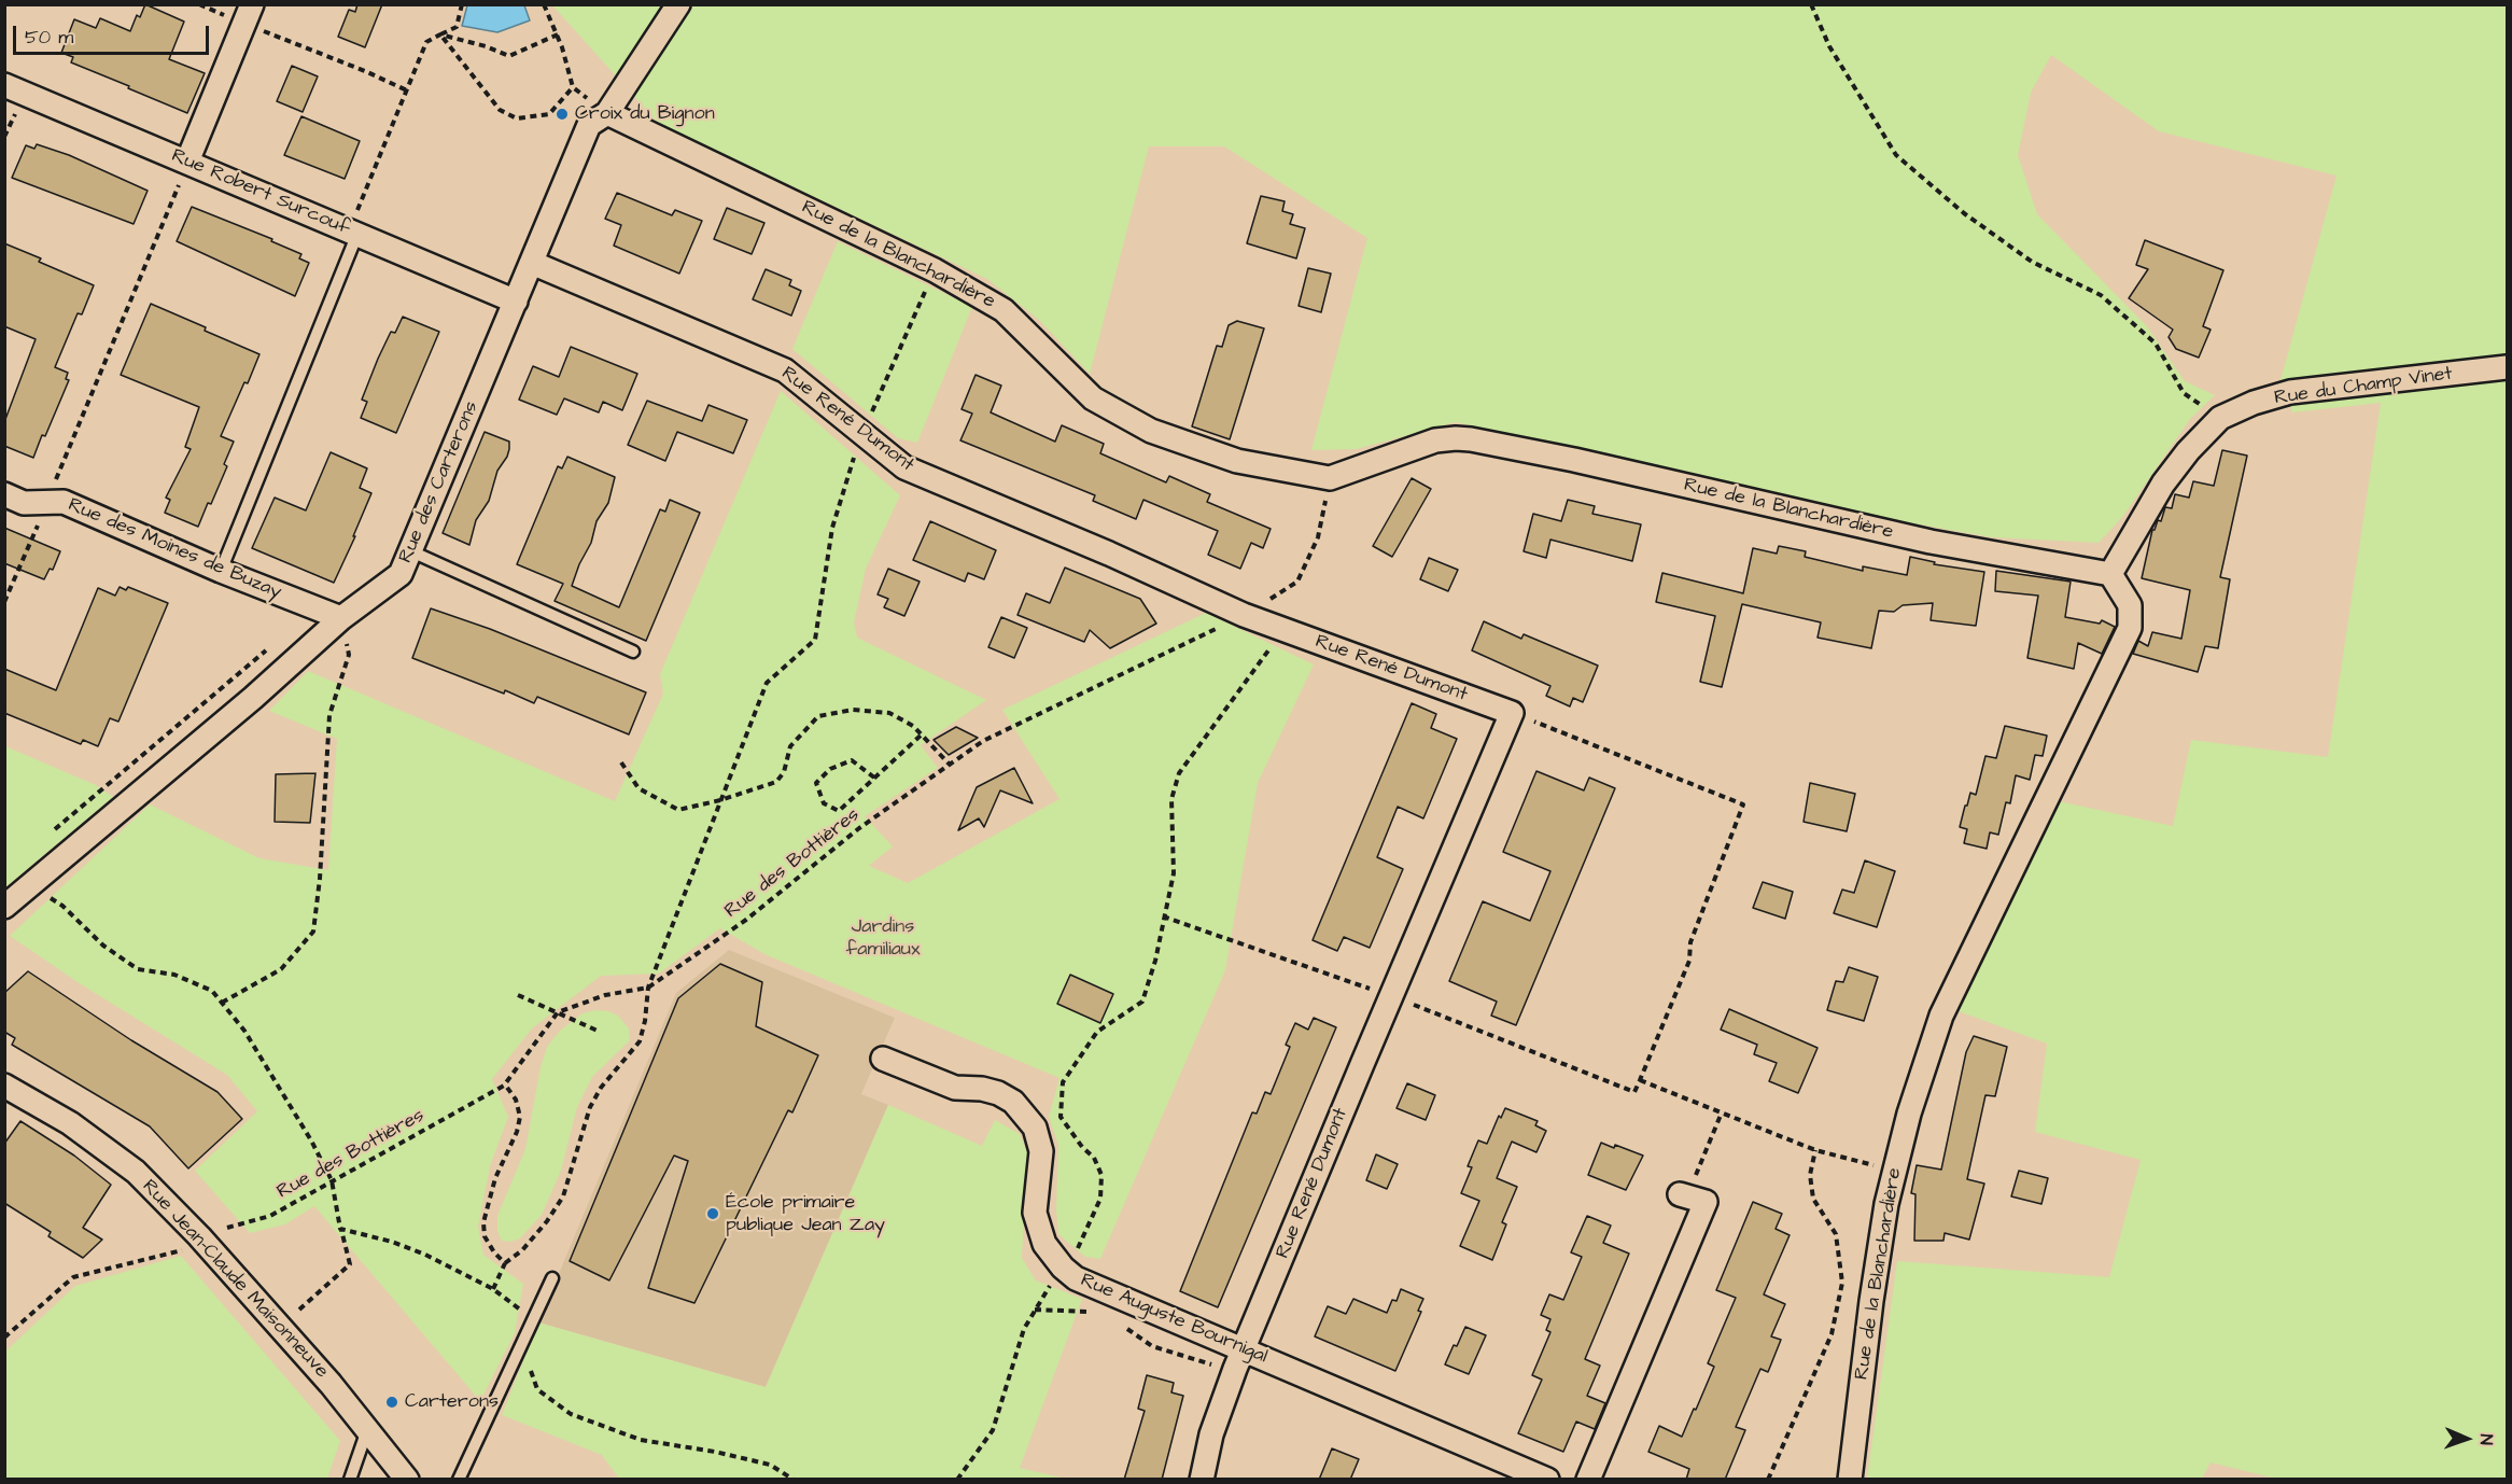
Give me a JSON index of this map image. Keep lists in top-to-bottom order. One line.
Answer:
{"streets":{"street":["Rue Robert Surcouf","Rue de la Blanchardière","Rue du Champ Vinet","Rue René Dumont","Rue des Carterons","Rue des Moines de Buzay","Rue Jean-Claude Maisonneuve","Rue Auguste Bournigal"],"path":["Rue des Bottières"]},"crossings":[["Rue Robert Surcouf","Rue des Carterons"],["Rue de la Blanchardière","Rue du Champ Vinet"],["Rue de la Blanchardière","Rue des Carterons"],["Rue de la Blanchardière","Rue des Bottières"],["Rue René Dumont","Rue des Carterons"],["Rue René Dumont","Rue des Bottières"],["Rue René Dumont","Rue Auguste Bournigal"],["Rue des Carterons","Rue des Moines de Buzay"]],"parks":["Jardins familiaux"],"places":["Croix du Bignon","École primaire publique Jean Zay","Carterons"],"scale_bar":"50 m","north":"right"}
